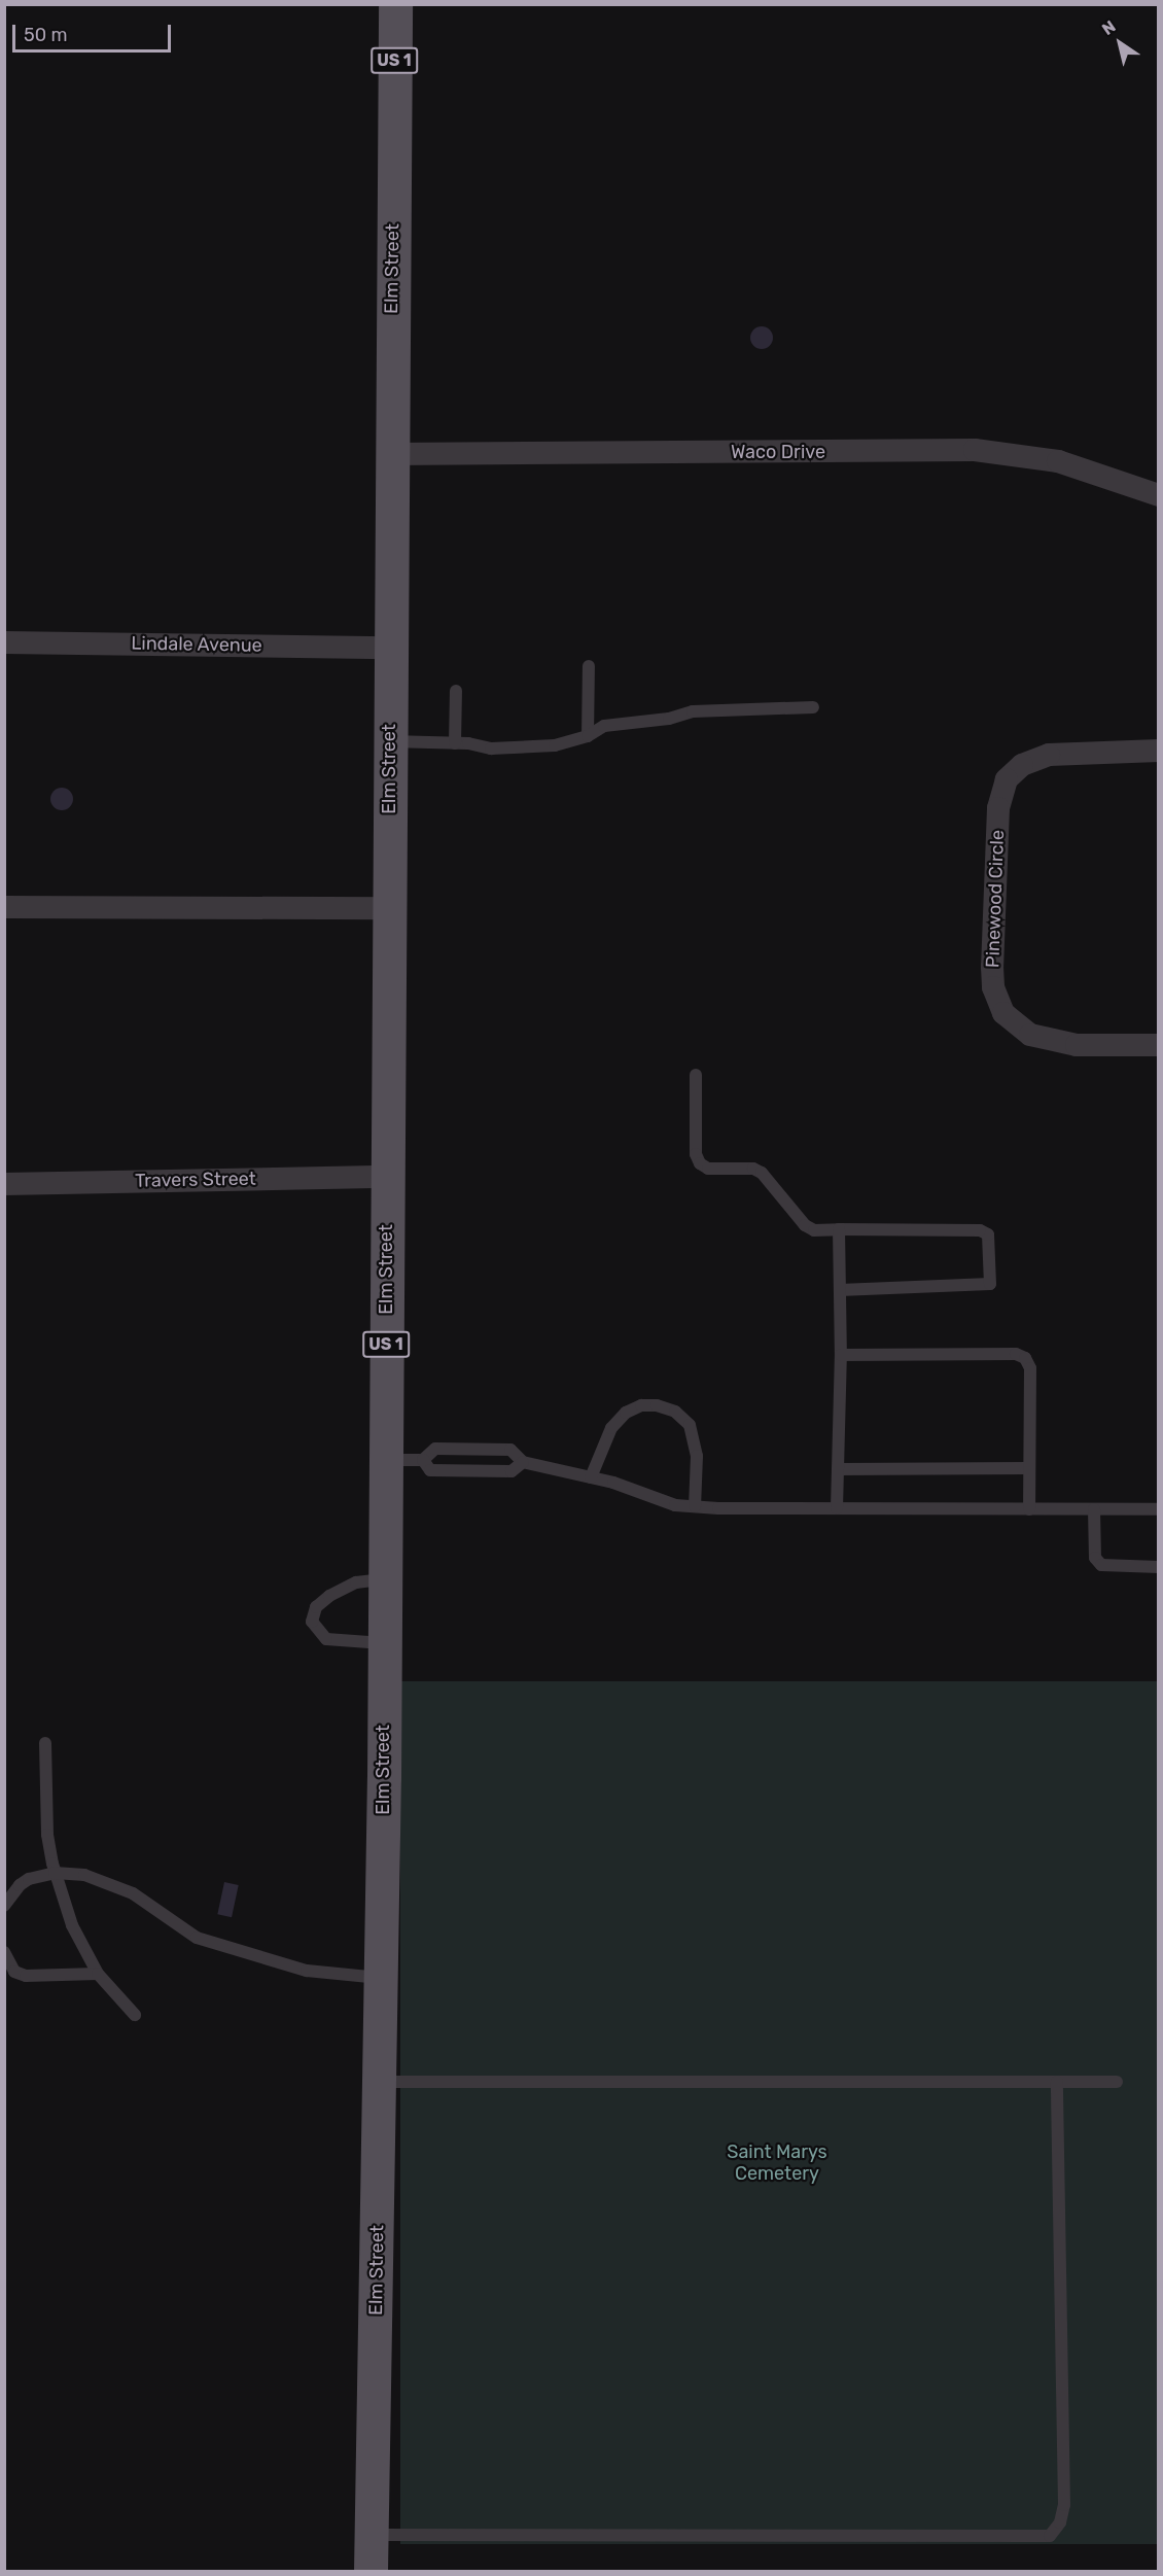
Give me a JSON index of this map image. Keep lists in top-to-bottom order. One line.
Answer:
{"streets":{"main road":["US 1","Elm Street"],"street":["Waco Drive","Lindale Avenue","Pinewood Circle","Travers Street"]},"crossings":[["Elm Street","Waco Drive"],["Elm Street","Lindale Avenue"],["Elm Street","Travers Street"]],"parks":["Saint Marys Cemetery"],"scale_bar":"50 m","north":"top left"}
